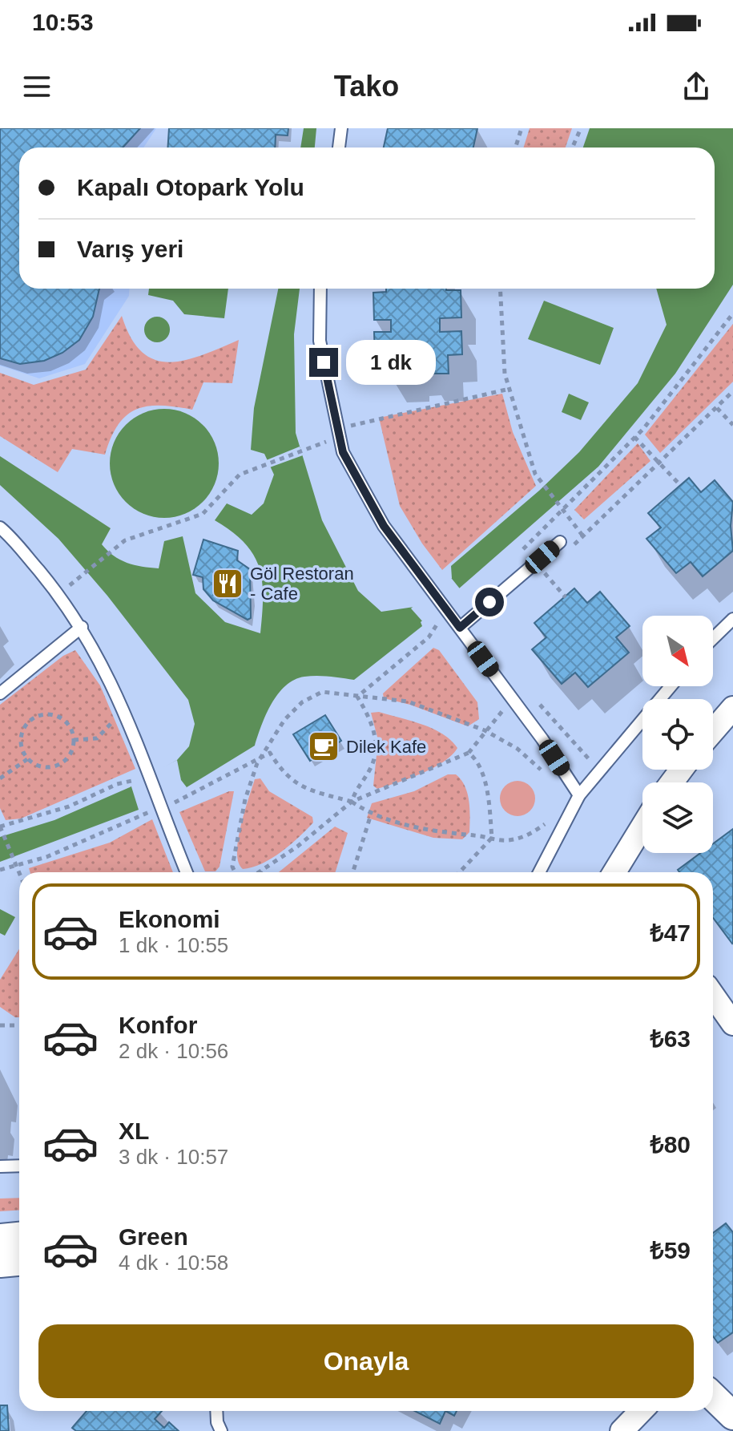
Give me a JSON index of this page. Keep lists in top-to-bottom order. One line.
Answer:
{"places":{"restaurant":["Göl Restoran - Cafe"],"cafe":["Dilek Kafe"]},"north":"bottom right","page":{"status":"10:53","header":"Tako","banner":["Kapalı Otopark Yolu","Varış yeri"],"bubble":"1 dk","list":[{"name":"Ekonomi","note":"1 dk · 10:55","value":"₺47"},{"name":"Konfor","note":"2 dk · 10:56","value":"₺63"},{"name":"XL","note":"3 dk · 10:57","value":"₺80"},{"name":"Green","note":"4 dk · 10:58","value":"₺59"}],"buttons":"Onayla"}}
